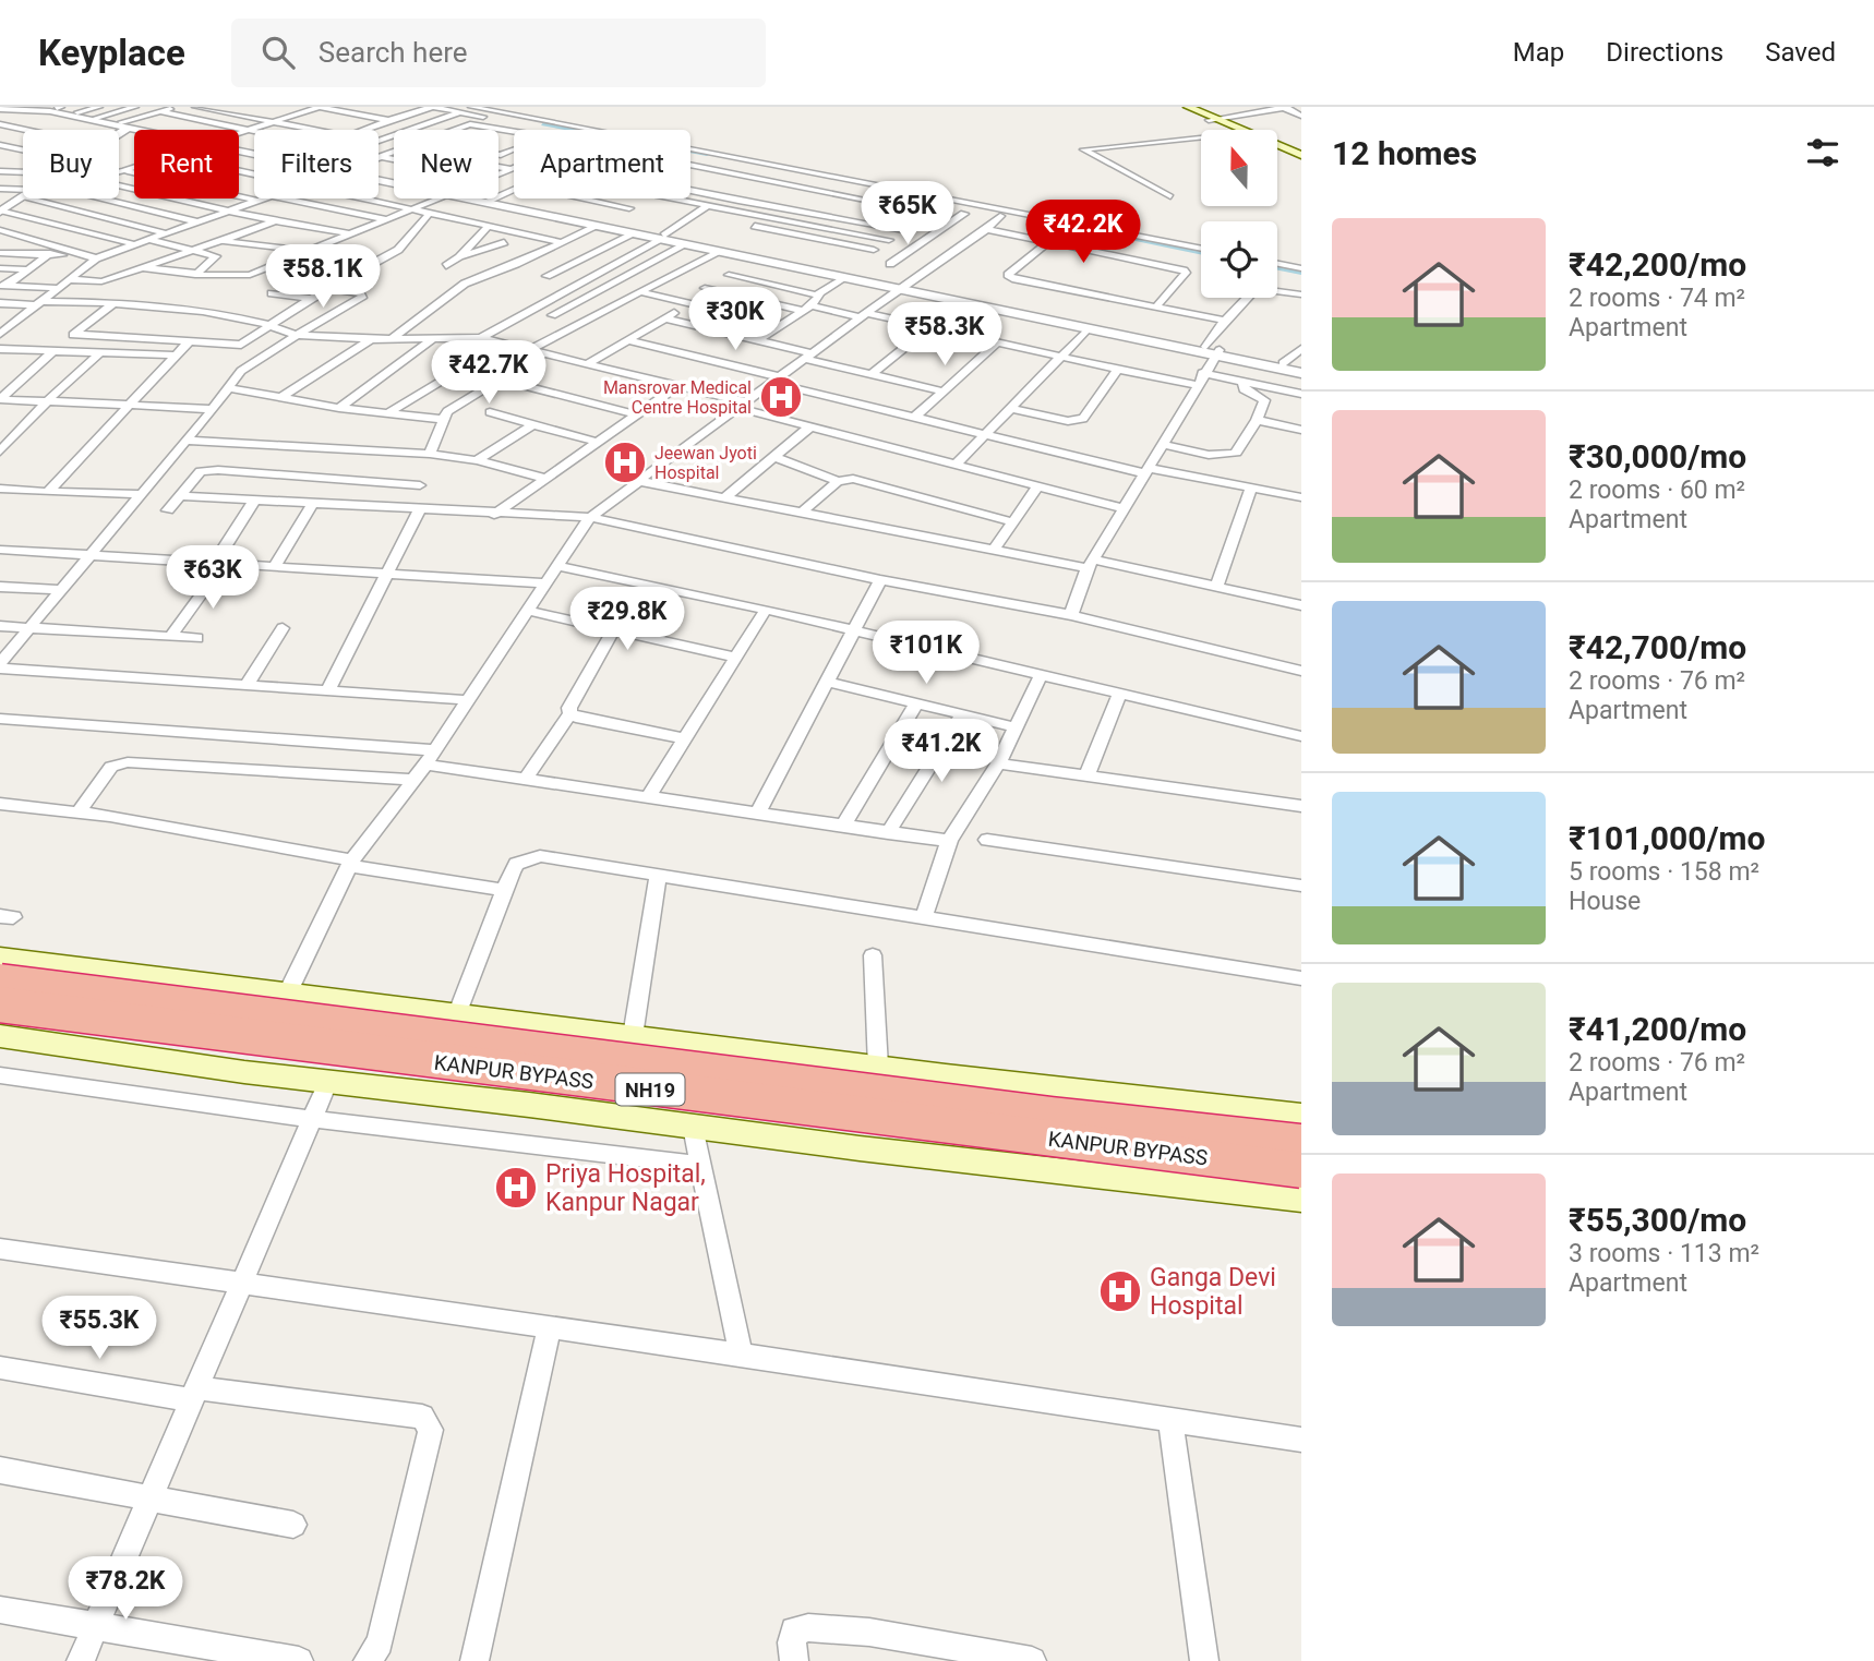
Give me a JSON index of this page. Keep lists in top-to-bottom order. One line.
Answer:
{"streets":{"highway":["KANPUR BYPASS","NH19"]},"places":{"hospital":["Mansrovar Medical Centre Hospital","Jeewan Jyoti Hospital","Priya Hospital, Kanpur Nagar","Ganga Devi Hospital"]},"north":"top","page":{"header":"Keyplace","search":"Search here","nav":["Map","Directions","Saved"],"heading":"12 homes","chip":["Buy","Rent","Filters","New","Apartment"],"price":["₹65K","₹42.2K","₹58.1K","₹30K","₹58.3K","₹42.7K","₹63K","₹29.8K","₹101K","₹41.2K","₹55.3K","₹78.2K"],"list":[{"name":"₹42,200/mo","note":"2 rooms · 74 m² · Apartment"},{"name":"₹30,000/mo","note":"2 rooms · 60 m² · Apartment"},{"name":"₹42,700/mo","note":"2 rooms · 76 m² · Apartment"},{"name":"₹101,000/mo","note":"5 rooms · 158 m² · House"},{"name":"₹41,200/mo","note":"2 rooms · 76 m² · Apartment"},{"name":"₹55,300/mo","note":"3 rooms · 113 m² · Apartment"}]}}
